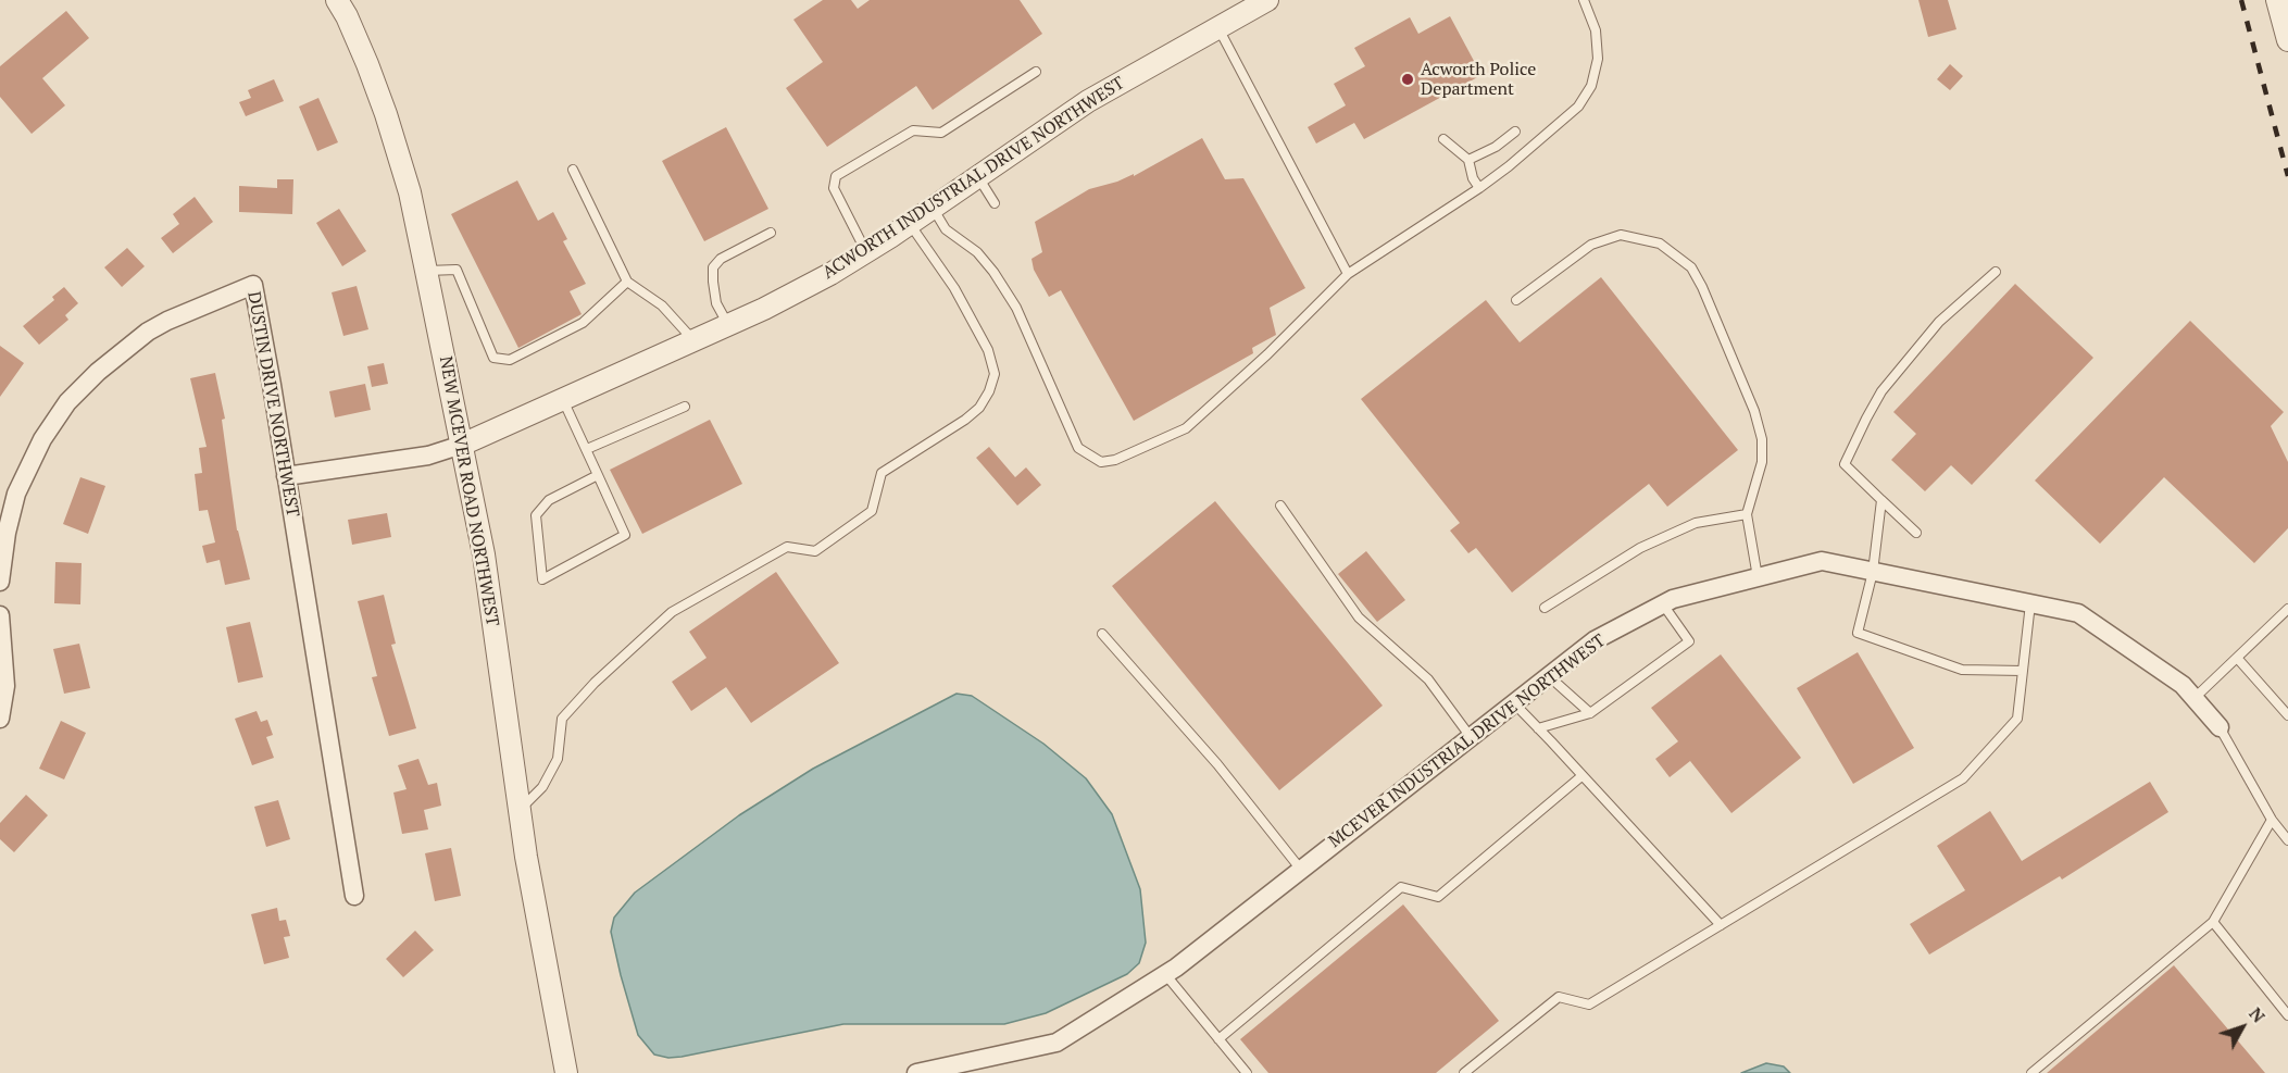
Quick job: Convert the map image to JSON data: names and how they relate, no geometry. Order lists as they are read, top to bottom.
{
  "streets": {
    "street": [
      "ACWORTH INDUSTRIAL DRIVE NORTHWEST",
      "DUSTIN DRIVE NORTHWEST",
      "NEW MCEVER ROAD NORTHWEST",
      "MCEVER INDUSTRIAL DRIVE NORTHWEST"
    ]
  },
  "crossings": [
    ["ACWORTH INDUSTRIAL DRIVE NORTHWEST", "NEW MCEVER ROAD NORTHWEST"]
  ],
  "places": ["Acworth Police Department"],
  "north": "top right"
}
